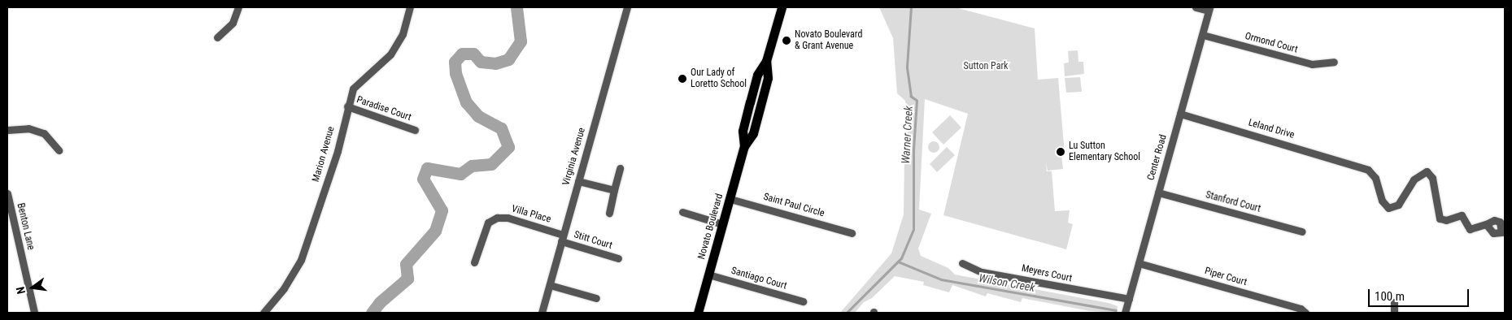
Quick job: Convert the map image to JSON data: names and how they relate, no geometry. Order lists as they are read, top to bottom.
{
  "streets": {
    "main road": ["Novato Boulevard"],
    "street": [
      "Ormond Court",
      "Paradise Court",
      "Leland Drive",
      "Marion Avenue",
      "Virginia Avenue",
      "Center Road",
      "Stanford Court",
      "Saint Paul Circle",
      "Villa Place",
      "Benton Lane",
      "Stitt Court",
      "Meyers Court",
      "Piper Court",
      "Santiago Court"
    ]
  },
  "crossings": [
    ["Ormond Court", "Center Road"],
    ["Paradise Court", "Marion Avenue"],
    ["Leland Drive", "Center Road"],
    ["Virginia Avenue", "Villa Place"],
    ["Virginia Avenue", "Stitt Court"],
    ["Center Road", "Stanford Court"],
    ["Center Road", "Meyers Court"],
    ["Center Road", "Piper Court"],
    ["Saint Paul Circle", "Novato Boulevard"],
    ["Villa Place", "Stitt Court"],
    ["Novato Boulevard", "Santiago Court"]
  ],
  "water": ["Warner Creek", "Wilson Creek"],
  "parks": ["Sutton Park"],
  "places": ["Novato Boulevard & Grant Avenue", "Our Lady of Loretto School", "Lu Sutton Elementary School"],
  "scale_bar": "100 m",
  "north": "left"
}
